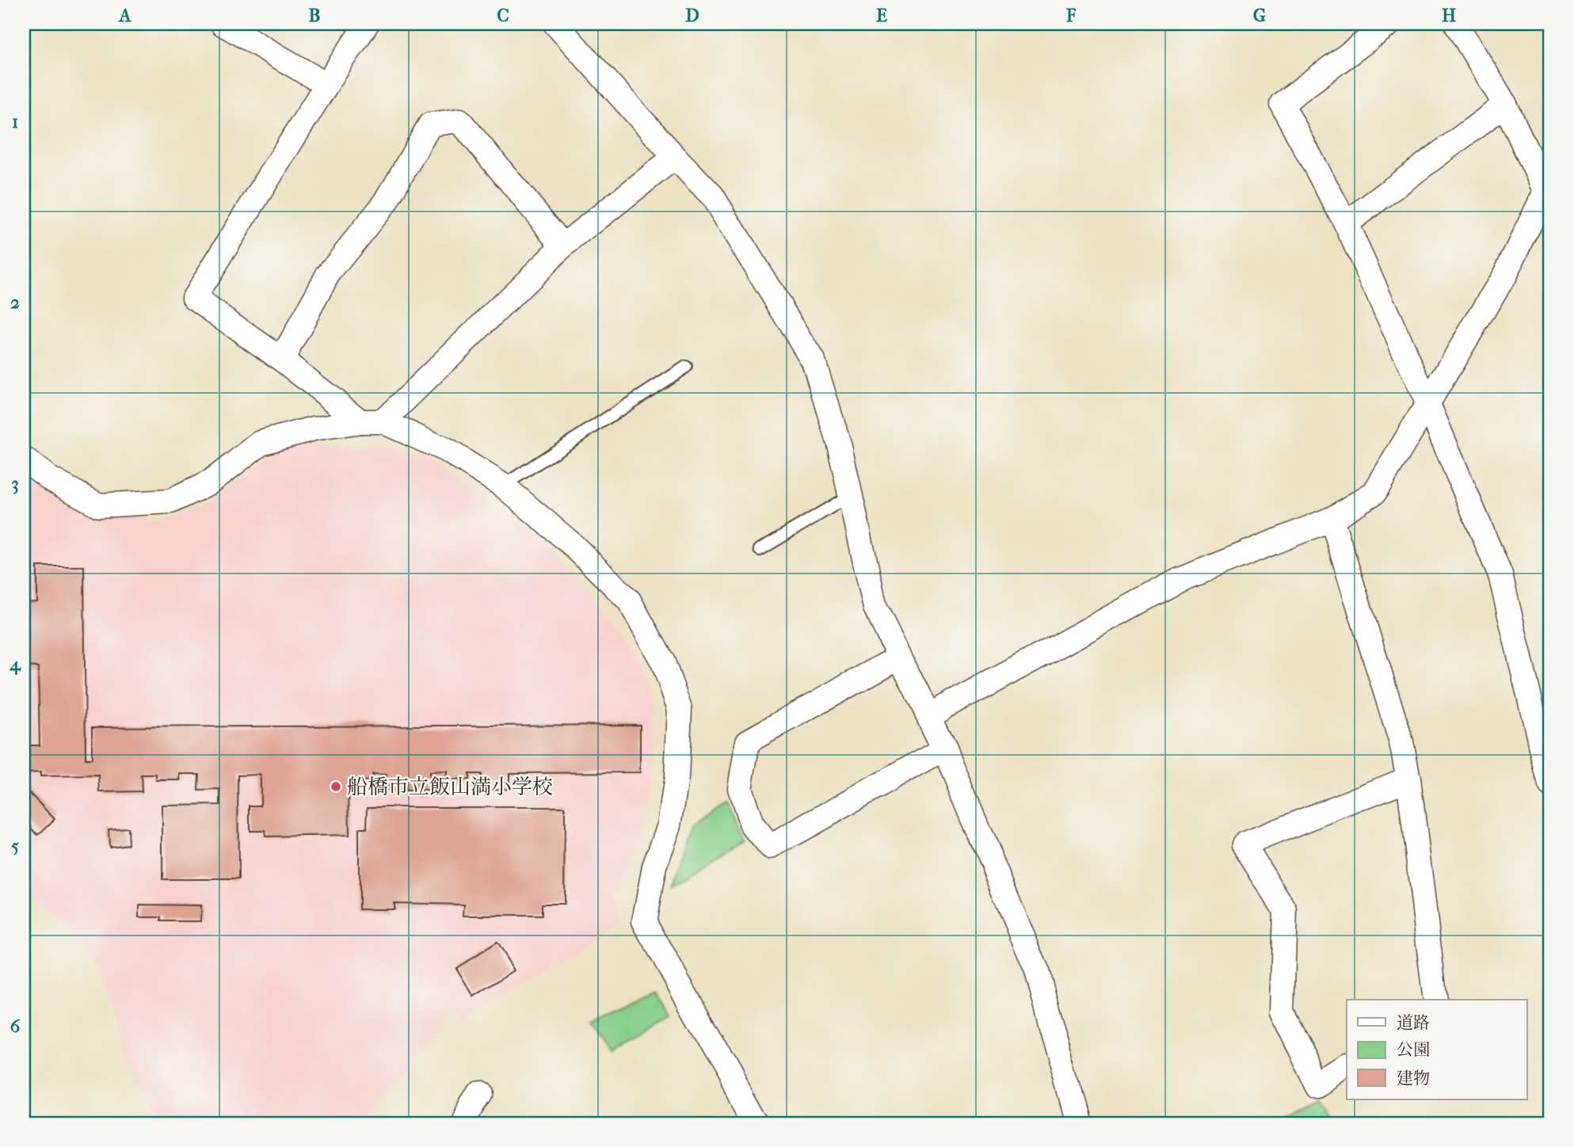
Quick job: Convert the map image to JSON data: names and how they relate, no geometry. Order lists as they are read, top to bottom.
{
  "places": ["船橋市立飯山満小学校"],
  "legend": ["道路", "公園", "建物"],
  "grid": {
    "columns": [
      "A",
      "B",
      "C",
      "D",
      "E",
      "F",
      "G",
      "H"
    ],
    "rows": [
      "1",
      "2",
      "3",
      "4",
      "5",
      "6"
    ]
  }
}
